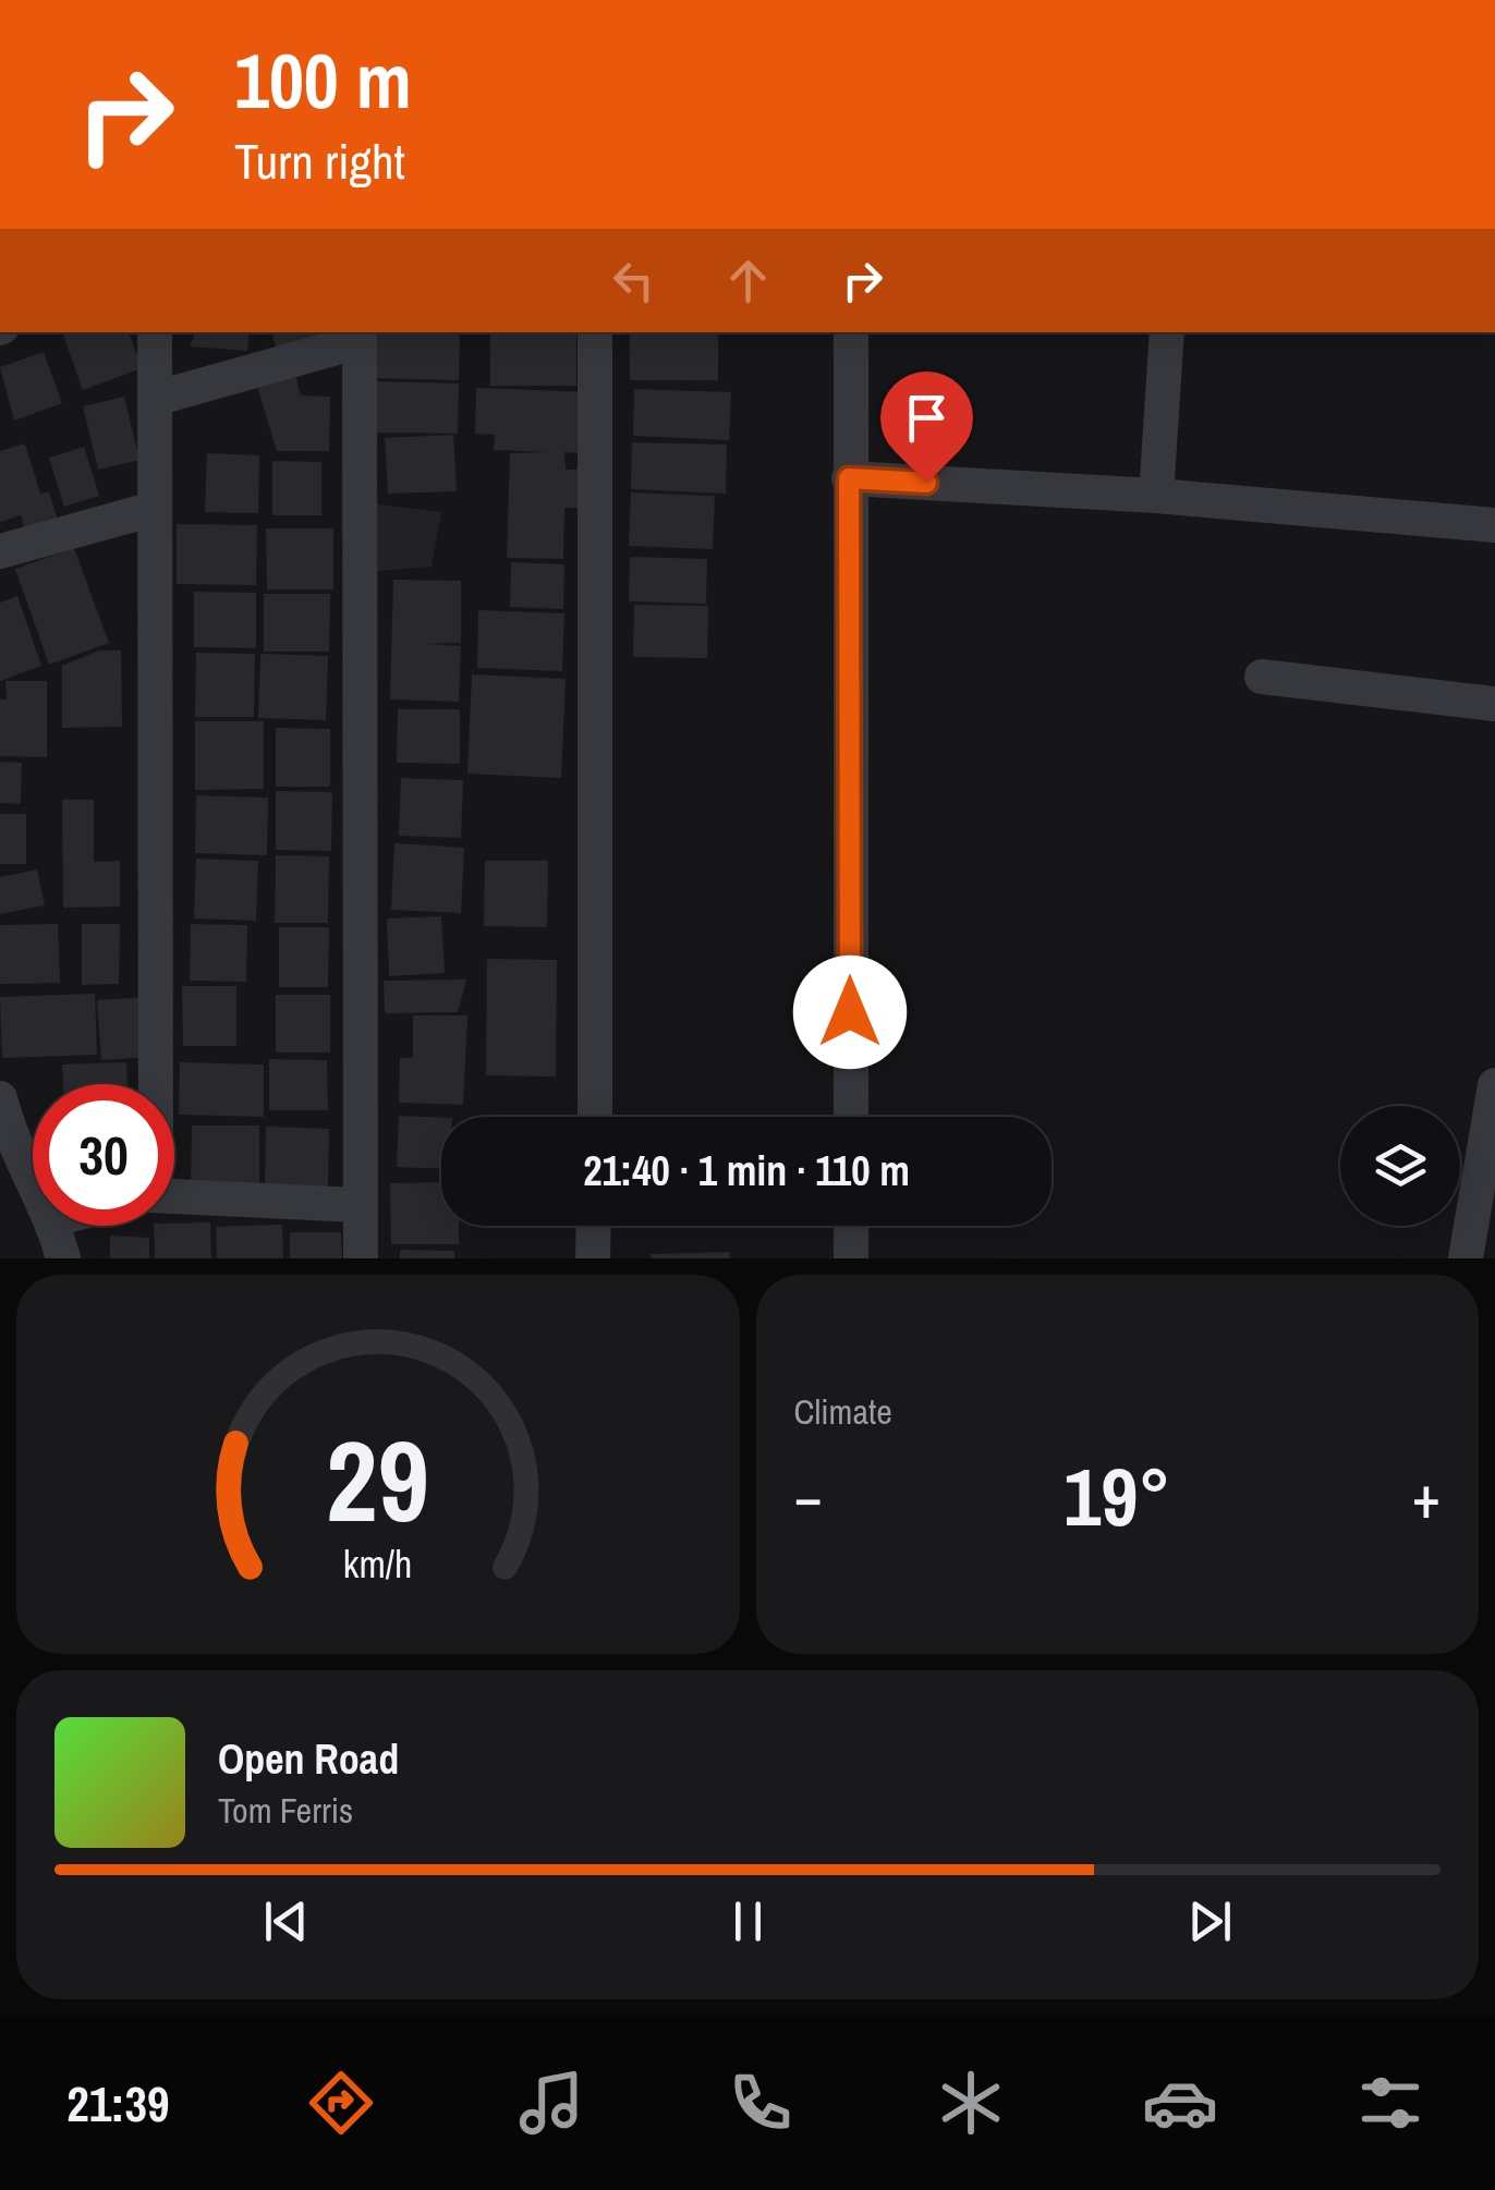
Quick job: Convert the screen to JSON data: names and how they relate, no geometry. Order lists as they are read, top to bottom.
{
  "page": {
    "turn": ["100 m", "Turn right"],
    "limit": "30",
    "trip": "21:40 · 1 min · 110 m",
    "tile": "Climate",
    "heat": ["−", "19°", "+"],
    "song": ["Open Road", "Tom Ferris"],
    "tabs": "21:39",
    "gauge": ["29", "km/h"]
  }
}
